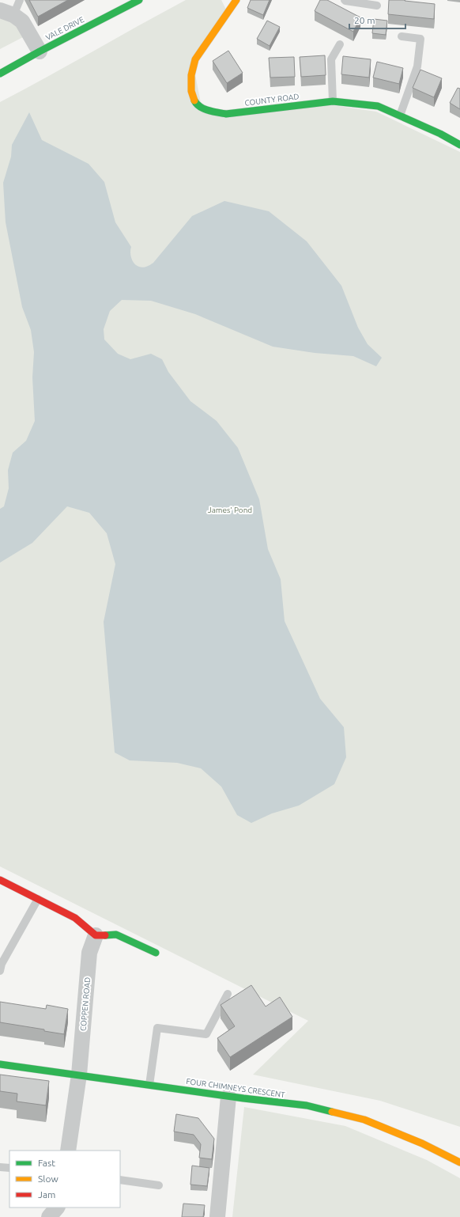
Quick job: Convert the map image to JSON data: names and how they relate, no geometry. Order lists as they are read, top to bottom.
{
  "streets": {
    "street": [
      "VALE DRIVE",
      "COUNTY ROAD",
      "COPPEN ROAD",
      "FOUR CHIMNEYS CRESCENT"
    ]
  },
  "crossings": [
    ["COPPEN ROAD", "FOUR CHIMNEYS CRESCENT"]
  ],
  "parks": ["James' Pond"],
  "legend": ["Fast", "Slow", "Jam"],
  "scale_bar": "20 m"
}
